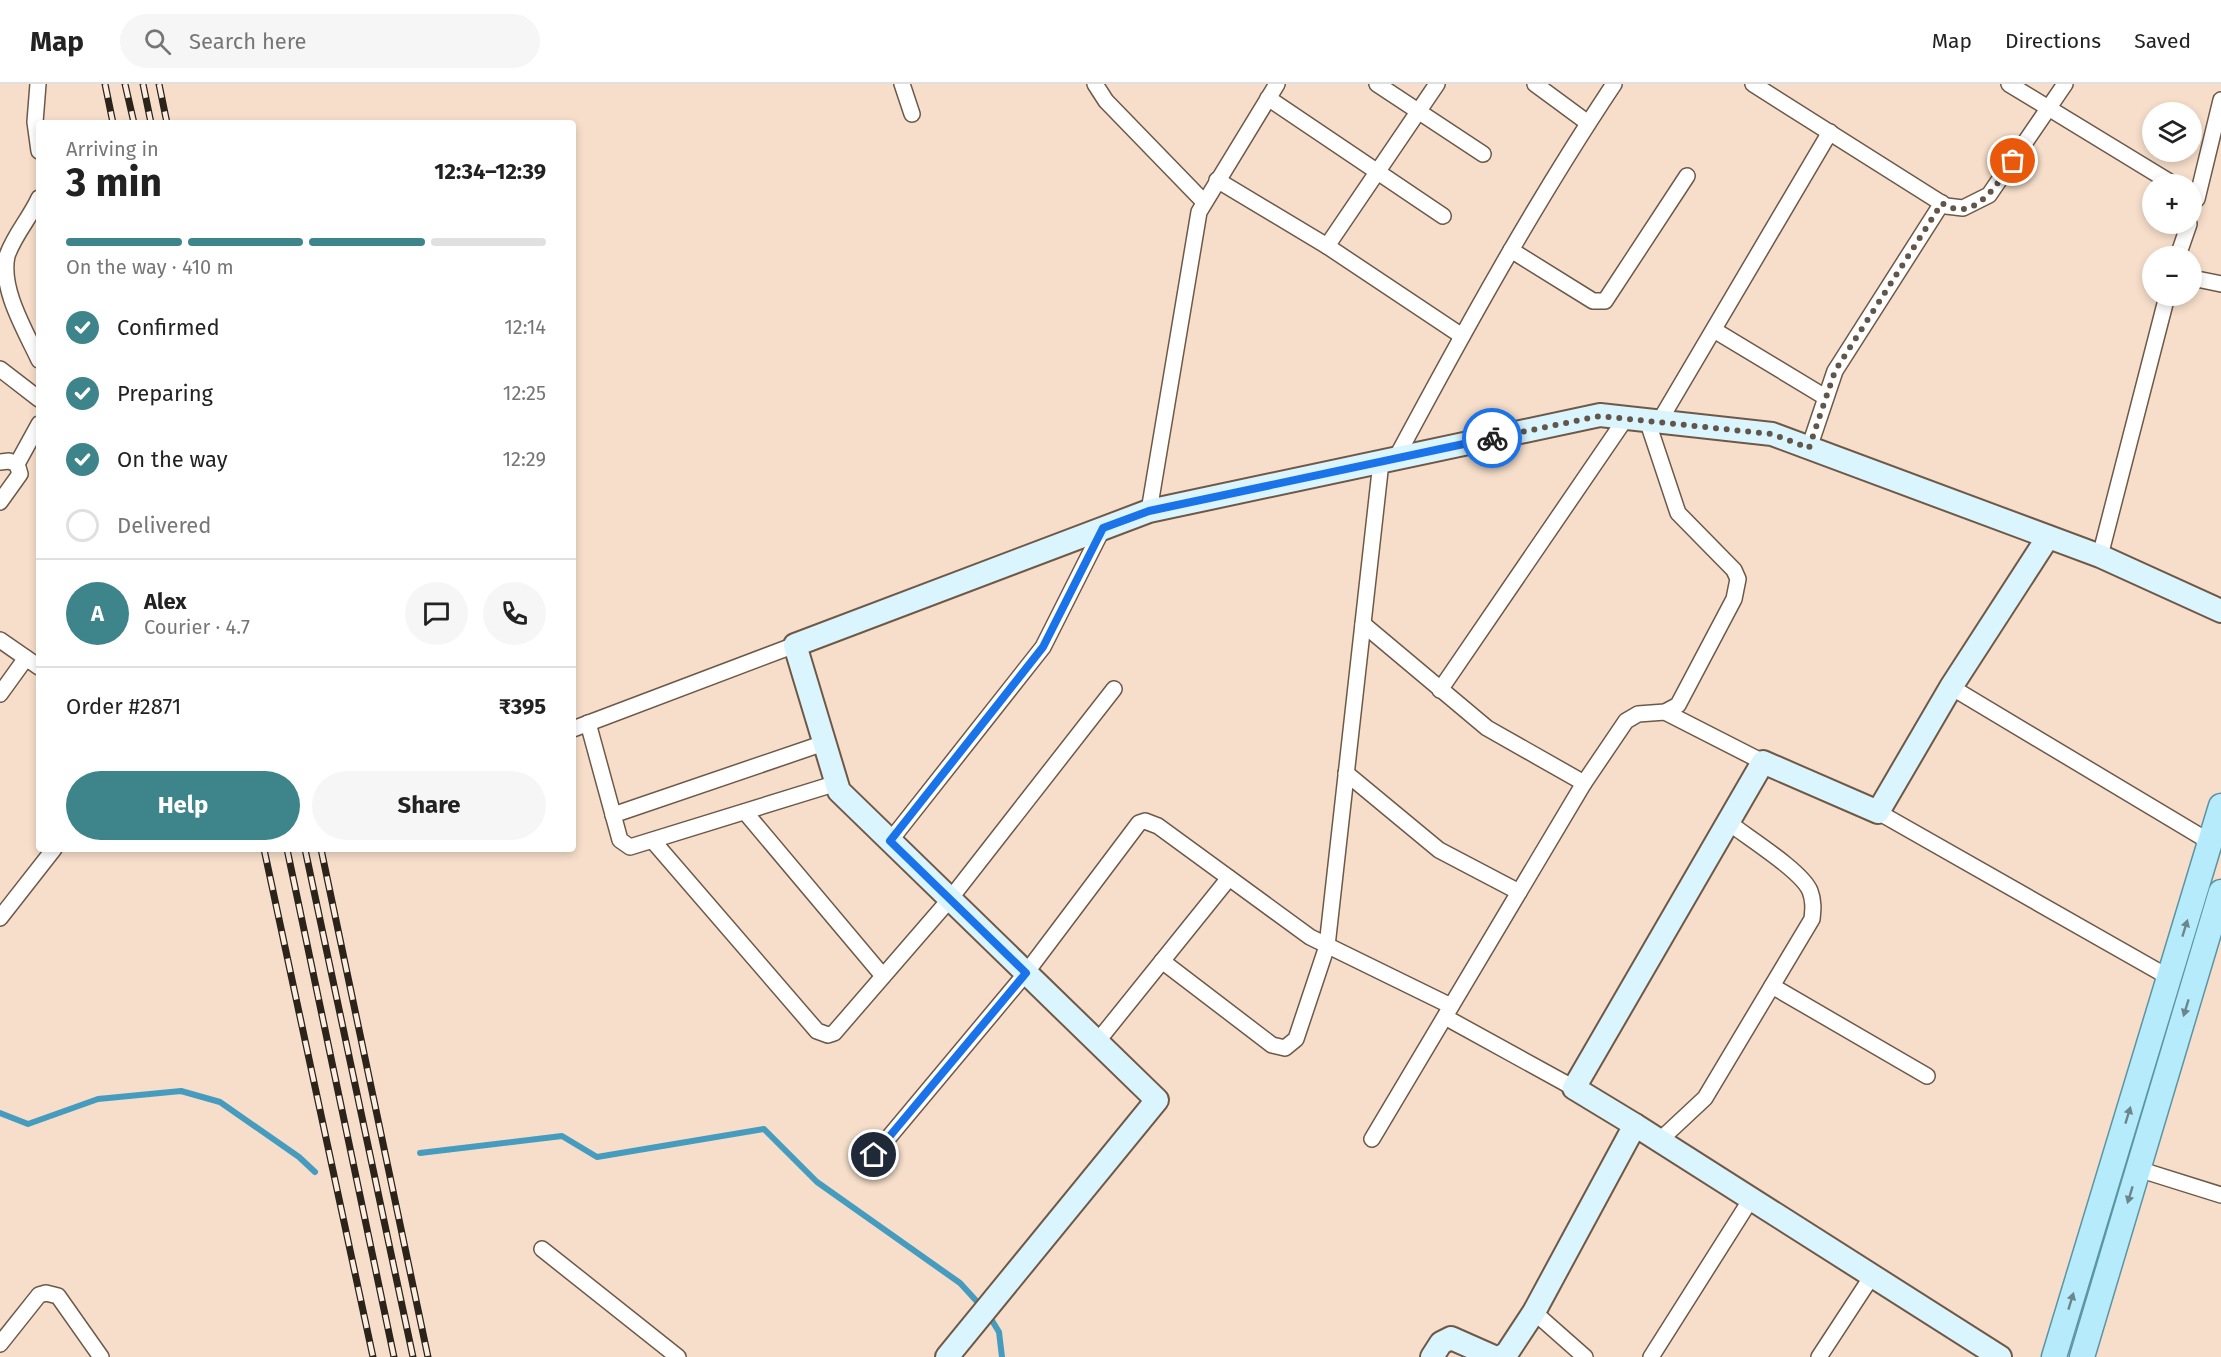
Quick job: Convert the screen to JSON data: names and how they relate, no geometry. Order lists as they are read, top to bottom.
{
  "page": {
    "header": "Map",
    "search": "Search here",
    "nav": ["Map", "Directions", "Saved"],
    "map_buttons": ["+", "−"],
    "heading": ["3 min", "Arriving in", "12:34–12:39"],
    "panel": [
      "Alex",
      "Courier · 4.7",
      "Order #2871",
      "₹395"
    ],
    "bar": "On the way · 410 m",
    "list": [
      ["Confirmed", "12:14"],
      ["Preparing", "12:25"],
      ["On the way", "12:29"],
      "Delivered"
    ],
    "round": "A",
    "buttons": ["Help", "Share"]
  }
}
